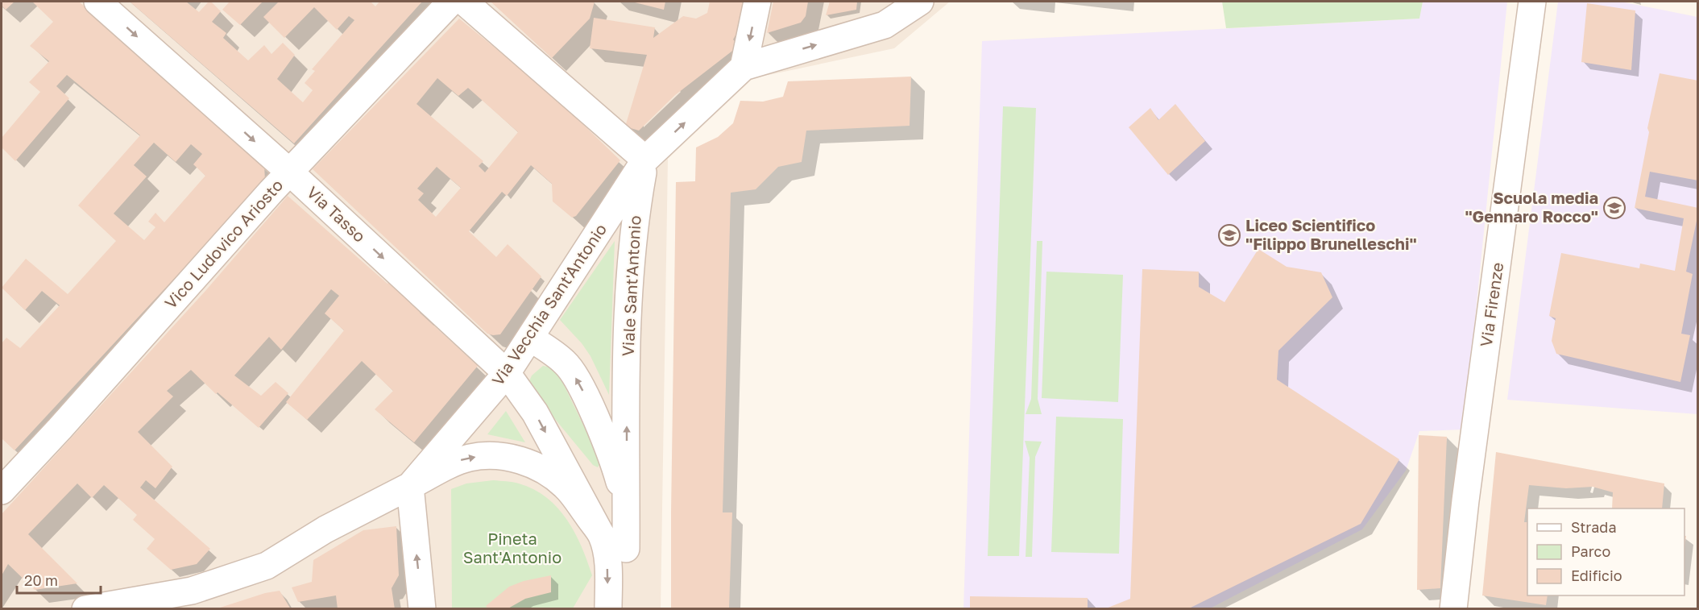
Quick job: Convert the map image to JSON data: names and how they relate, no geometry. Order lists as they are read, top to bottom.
{
  "streets": {
    "street": [
      "Via Tasso",
      "Vico Ludovico Ariosto",
      "Viale Sant'Antonio",
      "Via Vecchia Sant'Antonio",
      "Via Firenze"
    ]
  },
  "crossings": [
    ["Via Tasso", "Vico Ludovico Ariosto"],
    ["Via Tasso", "Via Vecchia Sant'Antonio"],
    ["Viale Sant'Antonio", "Via Vecchia Sant'Antonio"]
  ],
  "one_way": ["Via Tasso"],
  "parks": ["Pineta Sant'Antonio"],
  "places": {
    "school or university": ["Scuola media \"Gennaro Rocco\"", "Liceo Scientifico \"Filippo Brunelleschi\""]
  },
  "legend": ["Strada", "Parco", "Edificio"],
  "scale_bar": "20 m"
}
